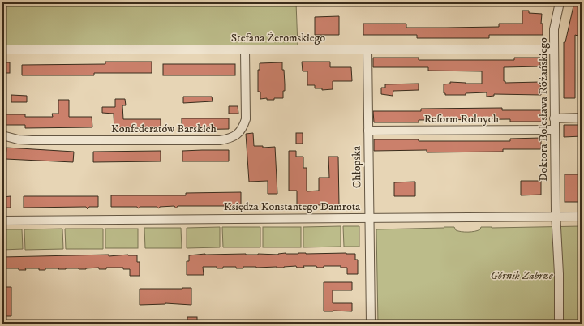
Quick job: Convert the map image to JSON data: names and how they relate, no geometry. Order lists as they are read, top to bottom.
{
  "streets": {
    "street": [
      "Stefana Żeromskiego",
      "Doktora Bolesława Różańskiego",
      "Reform Rolnych",
      "Konfederatów Barskich",
      "Chłopska",
      "Księdza Konstantego Damrota"
    ]
  },
  "crossings": [
    ["Stefana Żeromskiego", "Doktora Bolesława Różańskiego"],
    ["Stefana Żeromskiego", "Konfederatów Barskich"],
    ["Stefana Żeromskiego", "Chłopska"],
    ["Doktora Bolesława Różańskiego", "Reform Rolnych"],
    ["Doktora Bolesława Różańskiego", "Księdza Konstantego Damrota"],
    ["Reform Rolnych", "Chłopska"],
    ["Chłopska", "Księdza Konstantego Damrota"]
  ],
  "parks": ["Górnik Zabrze"]
}
